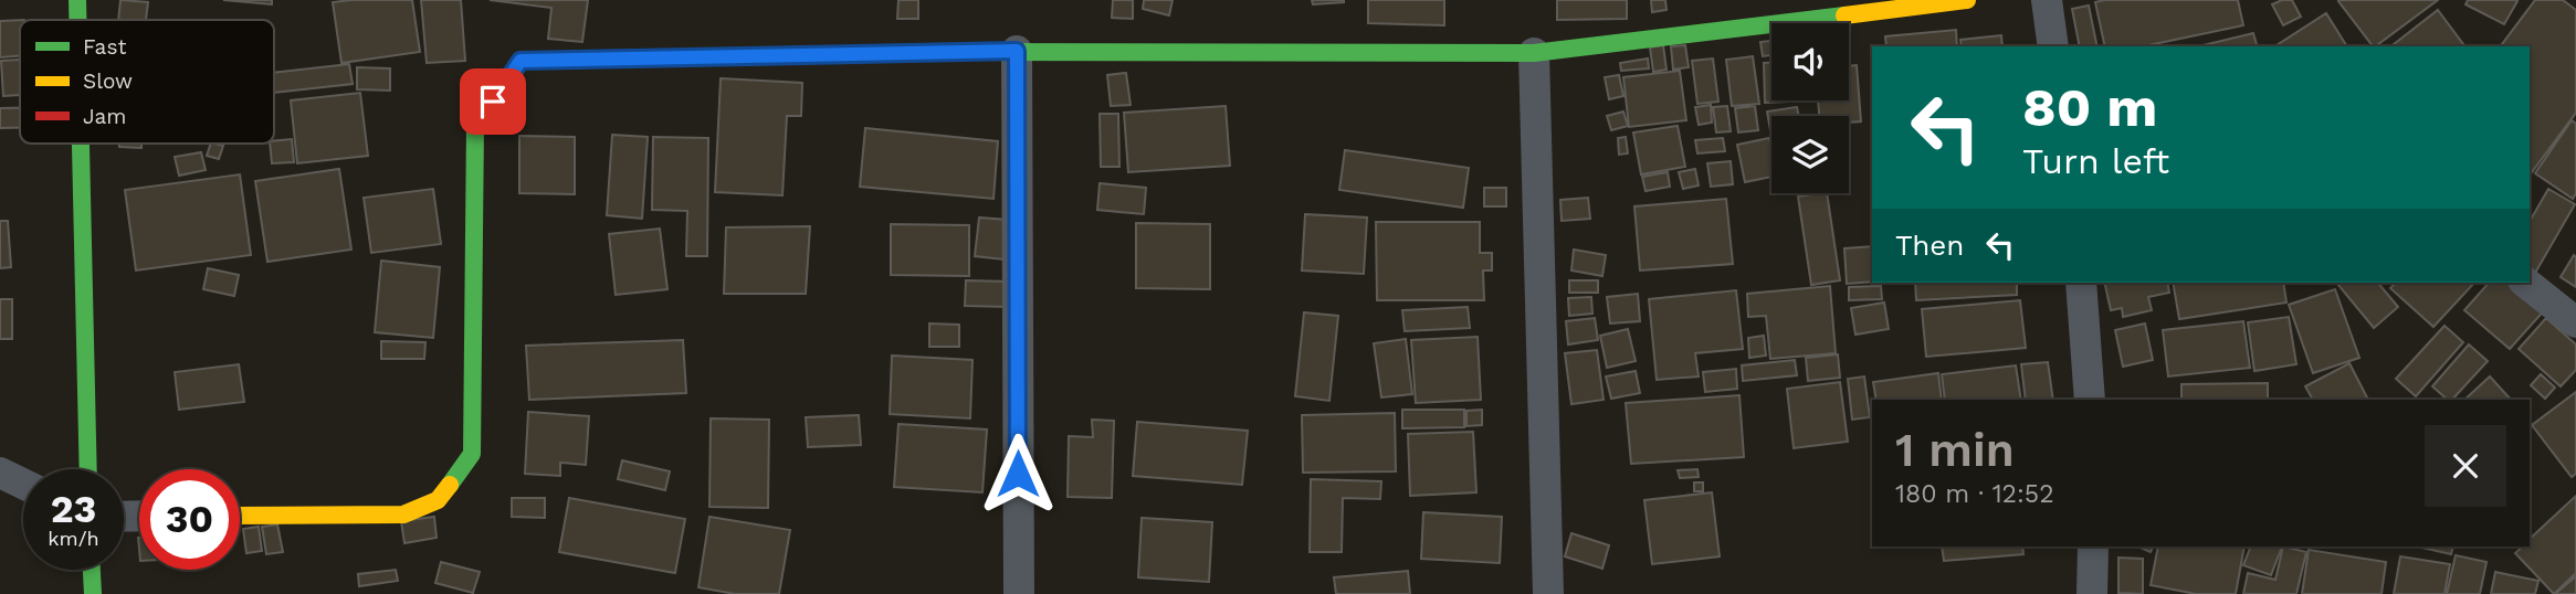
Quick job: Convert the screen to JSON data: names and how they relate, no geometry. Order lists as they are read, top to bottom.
{
  "legend": ["Fast", "Slow", "Jam"],
  "page": {
    "turn": ["80 m", "Turn left"],
    "then": "Then",
    "heading": ["1 min", "180 m · 12:52"],
    "speed": "23 km/h",
    "limit": "30"
  }
}
